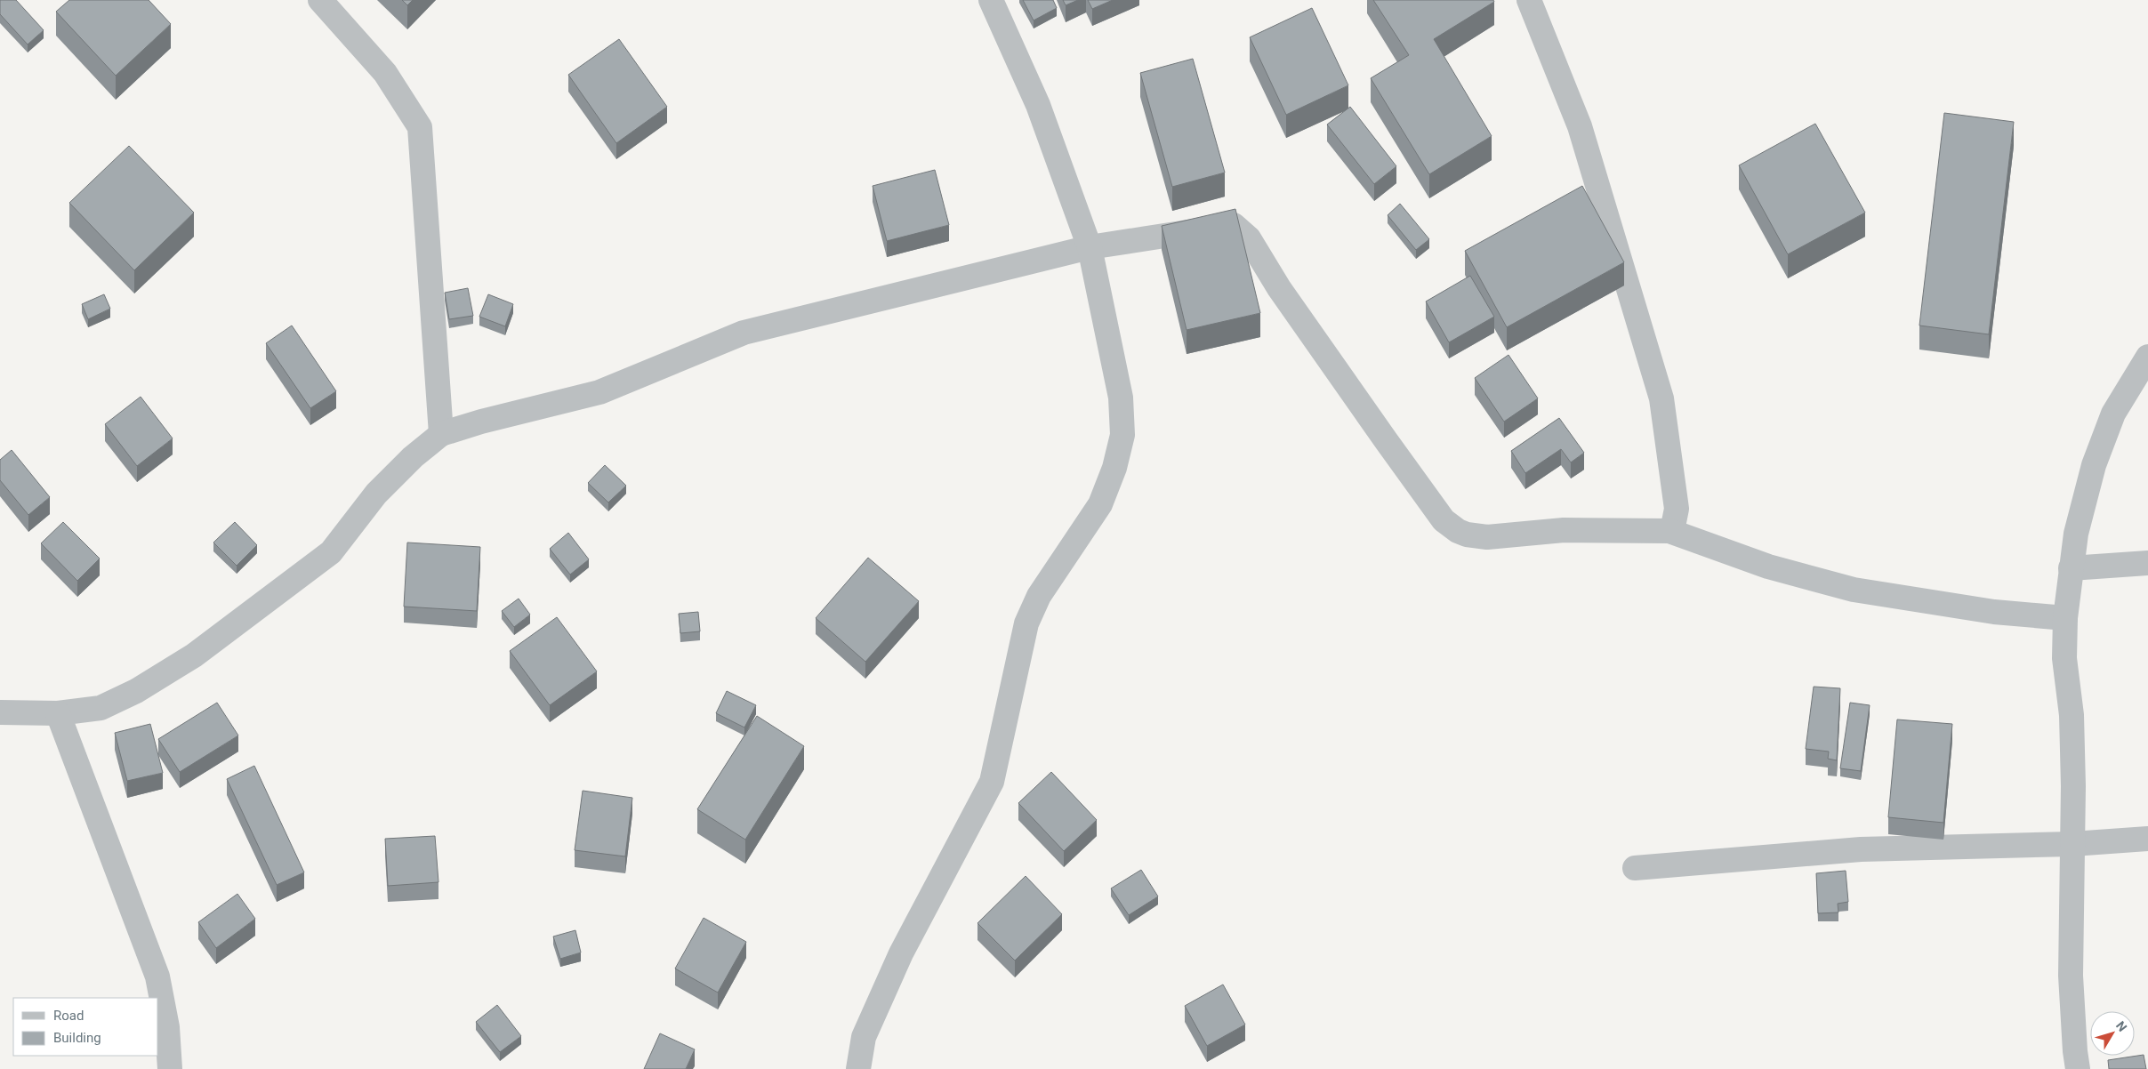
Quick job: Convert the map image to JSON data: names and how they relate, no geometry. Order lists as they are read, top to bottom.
{
  "legend": ["Road", "Building"],
  "north": "top right"
}
